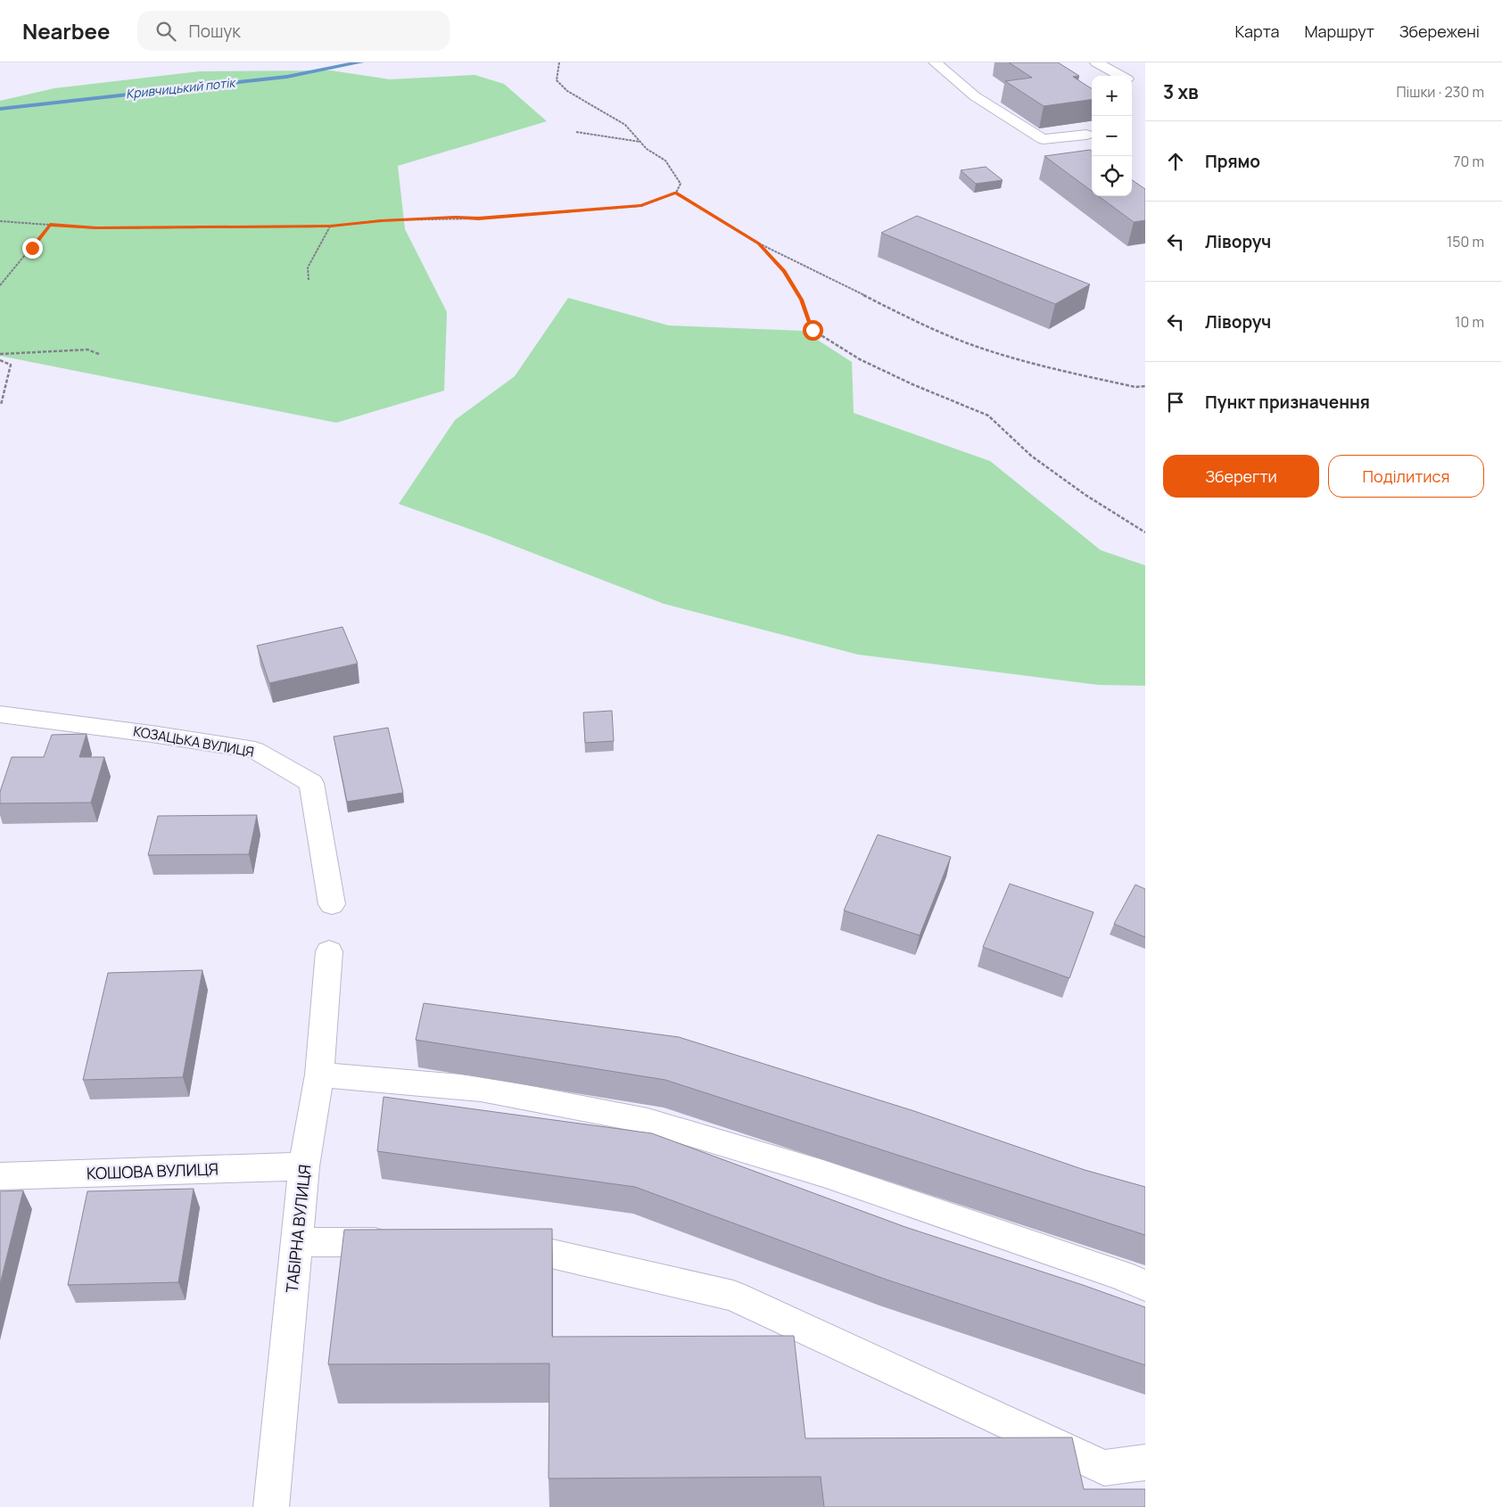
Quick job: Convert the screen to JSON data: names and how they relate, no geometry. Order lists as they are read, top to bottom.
{
  "streets": {
    "street": ["КОЗАЦЬКА ВУЛИЦЯ", "КОШОВА ВУЛИЦЯ", "ТАБІРНА ВУЛИЦЯ"]
  },
  "crossings": [
    ["КОШОВА ВУЛИЦЯ", "ТАБІРНА ВУЛИЦЯ"]
  ],
  "water": ["Кривчицький потік"],
  "page": {
    "header": "Nearbee",
    "search": "Пошук",
    "nav": ["Карта", "Маршрут", "Збережені"],
    "heading": ["3 хв", "Пішки · 230 m"],
    "map_buttons": ["+", "−"],
    "list": [
      ["Прямо", "70 m"],
      ["Ліворуч", "150 m"],
      ["Ліворуч", "10 m"],
      "Пункт призначення"
    ],
    "buttons": ["Зберегти", "Поділитися"]
  }
}
